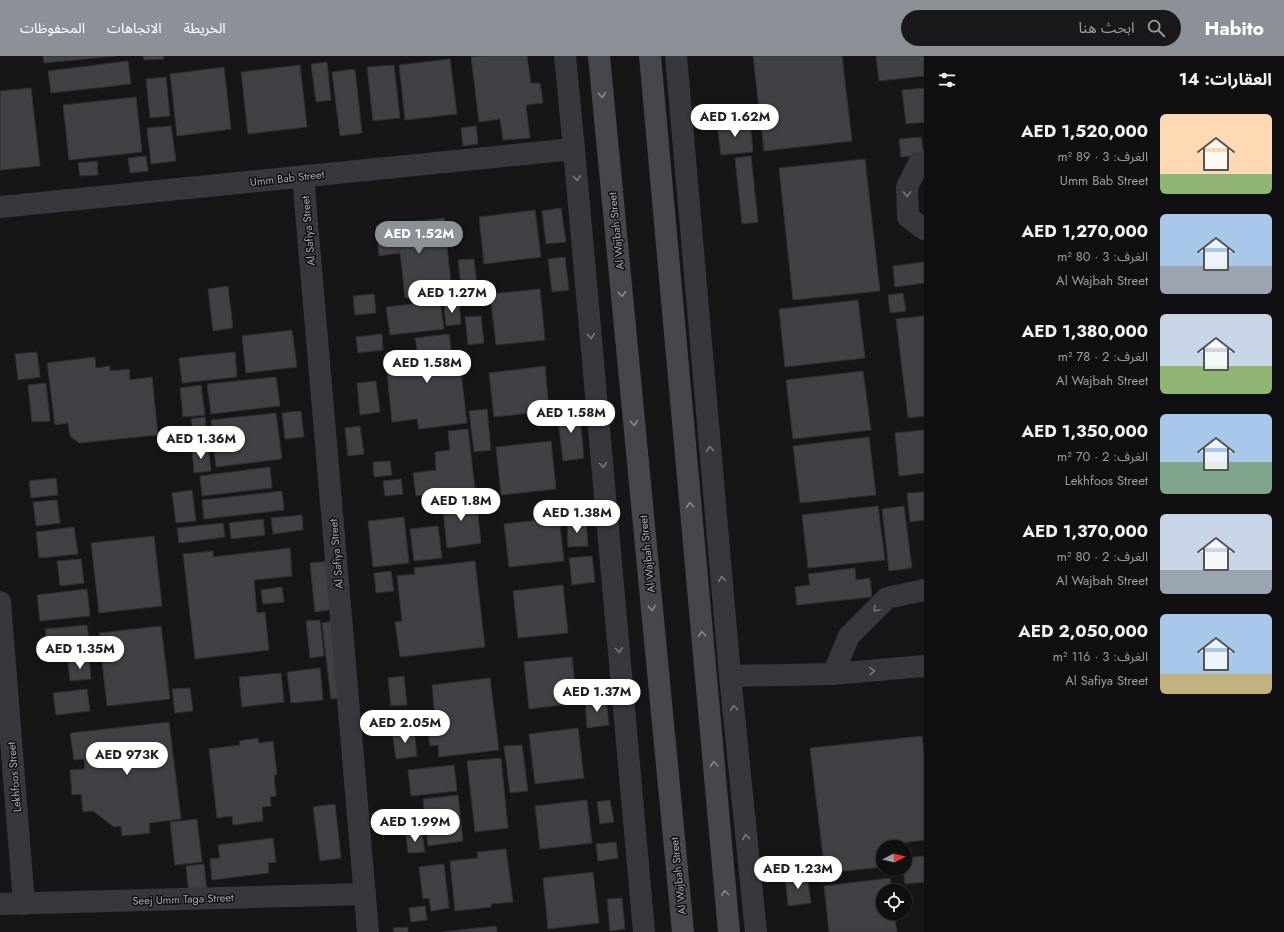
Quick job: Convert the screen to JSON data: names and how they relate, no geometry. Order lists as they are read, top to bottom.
{
  "streets": {
    "street": [
      "Umm Bab Street",
      "Al Safiya Street",
      "Al Wajbah Street",
      "Lekhfoos Street",
      "Seej Umm Taga Street"
    ]
  },
  "crossings": [
    ["Umm Bab Street", "Al Safiya Street"],
    ["Al Safiya Street", "Seej Umm Taga Street"],
    ["Lekhfoos Street", "Seej Umm Taga Street"]
  ],
  "north": "right",
  "page": {
    "header": "Habito",
    "search": "ابحث هنا",
    "nav": ["الخريطة", "الاتجاهات", "المحفوظات"],
    "heading": "العقارات: 14",
    "list": [
      {
        "name": "AED 1,520,000",
        "note": "الغرف: 3 · 89 m² · Umm Bab Street"
      },
      {
        "name": "AED 1,270,000",
        "note": "الغرف: 3 · 80 m² · Al Wajbah Street"
      },
      {
        "name": "AED 1,380,000",
        "note": "الغرف: 2 · 78 m² · Al Wajbah Street"
      },
      {
        "name": "AED 1,350,000",
        "note": "الغرف: 2 · 70 m² · Lekhfoos Street"
      },
      {
        "name": "AED 1,370,000",
        "note": "الغرف: 2 · 80 m² · Al Wajbah Street"
      },
      {
        "name": "AED 2,050,000",
        "note": "الغرف: 3 · 116 m² · Al Safiya Street"
      }
    ],
    "price": [
      "AED 1.62M",
      "AED 1.52M",
      "AED 1.27M",
      "AED 1.58M",
      "AED 1.58M",
      "AED 1.36M",
      "AED 1.8M",
      "AED 1.38M",
      "AED 1.35M",
      "AED 1.37M",
      "AED 2.05M",
      "AED 973K",
      "AED 1.99M",
      "AED 1.23M"
    ]
  }
}
